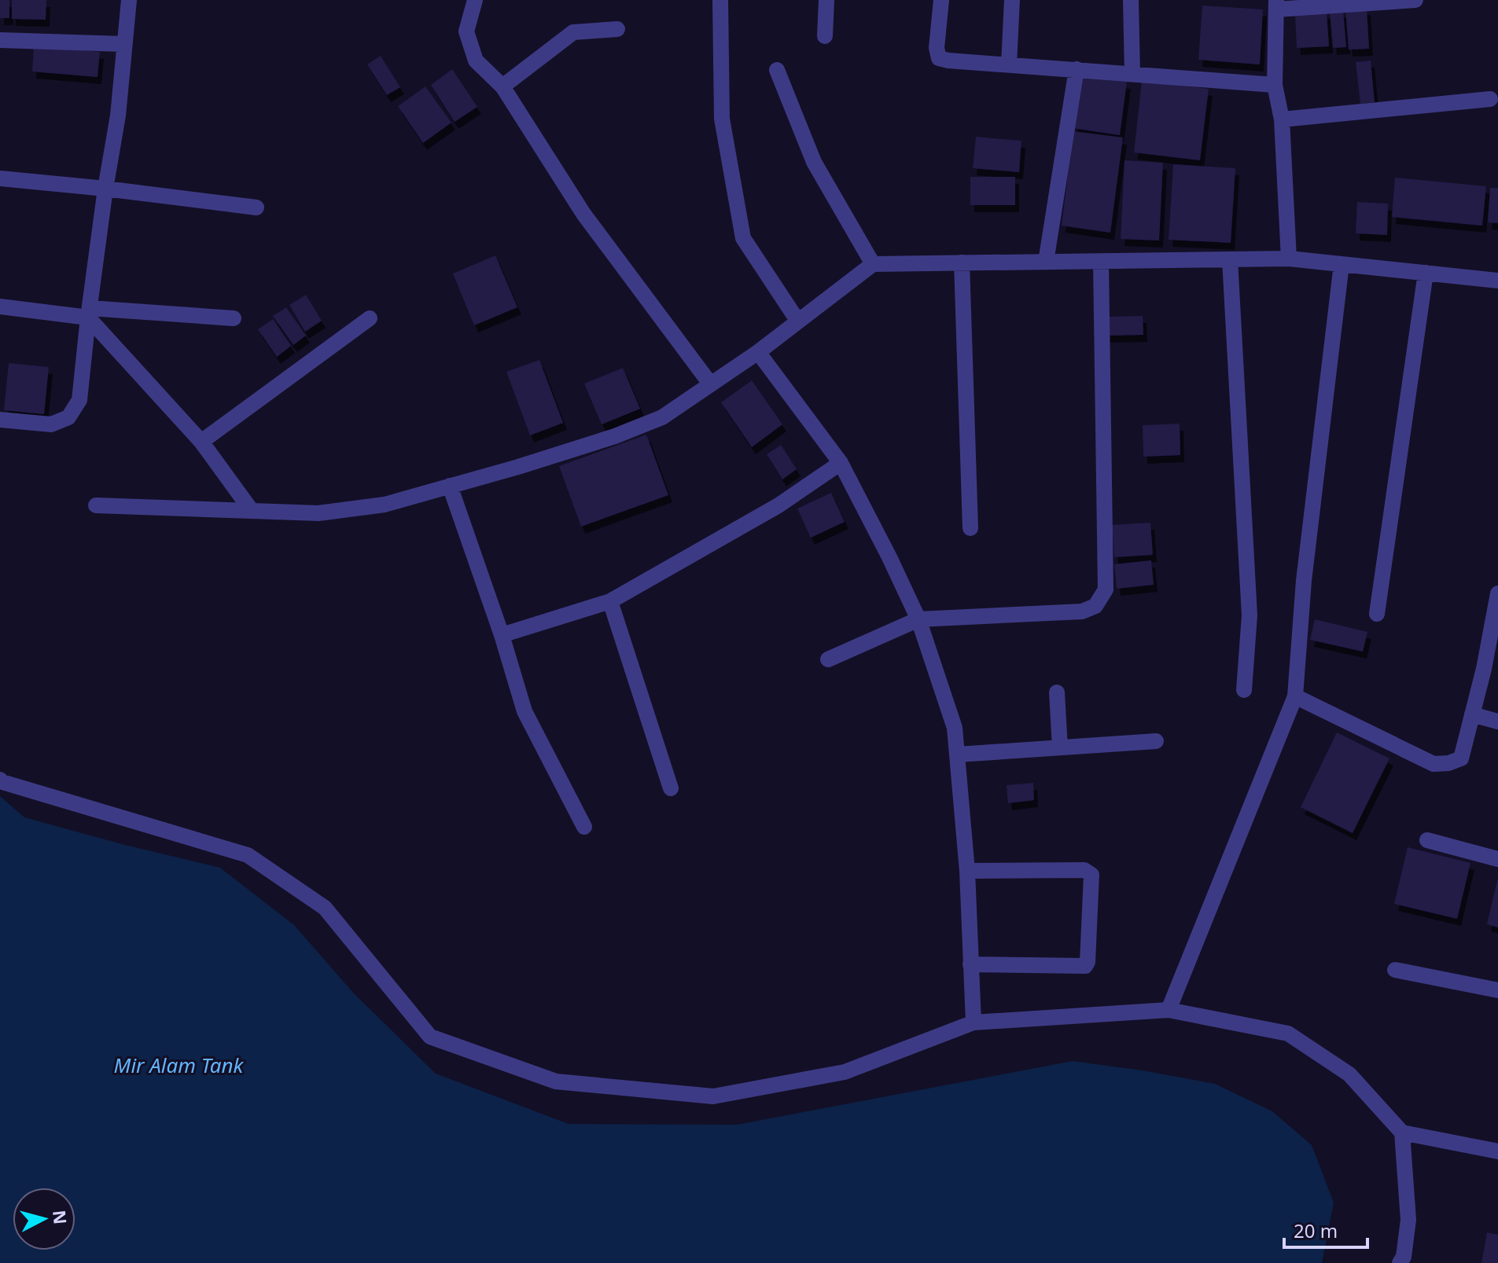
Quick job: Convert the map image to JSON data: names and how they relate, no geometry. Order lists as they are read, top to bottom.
{
  "water": ["Mir Alam Tank"],
  "scale_bar": "20 m",
  "north": "right"
}
